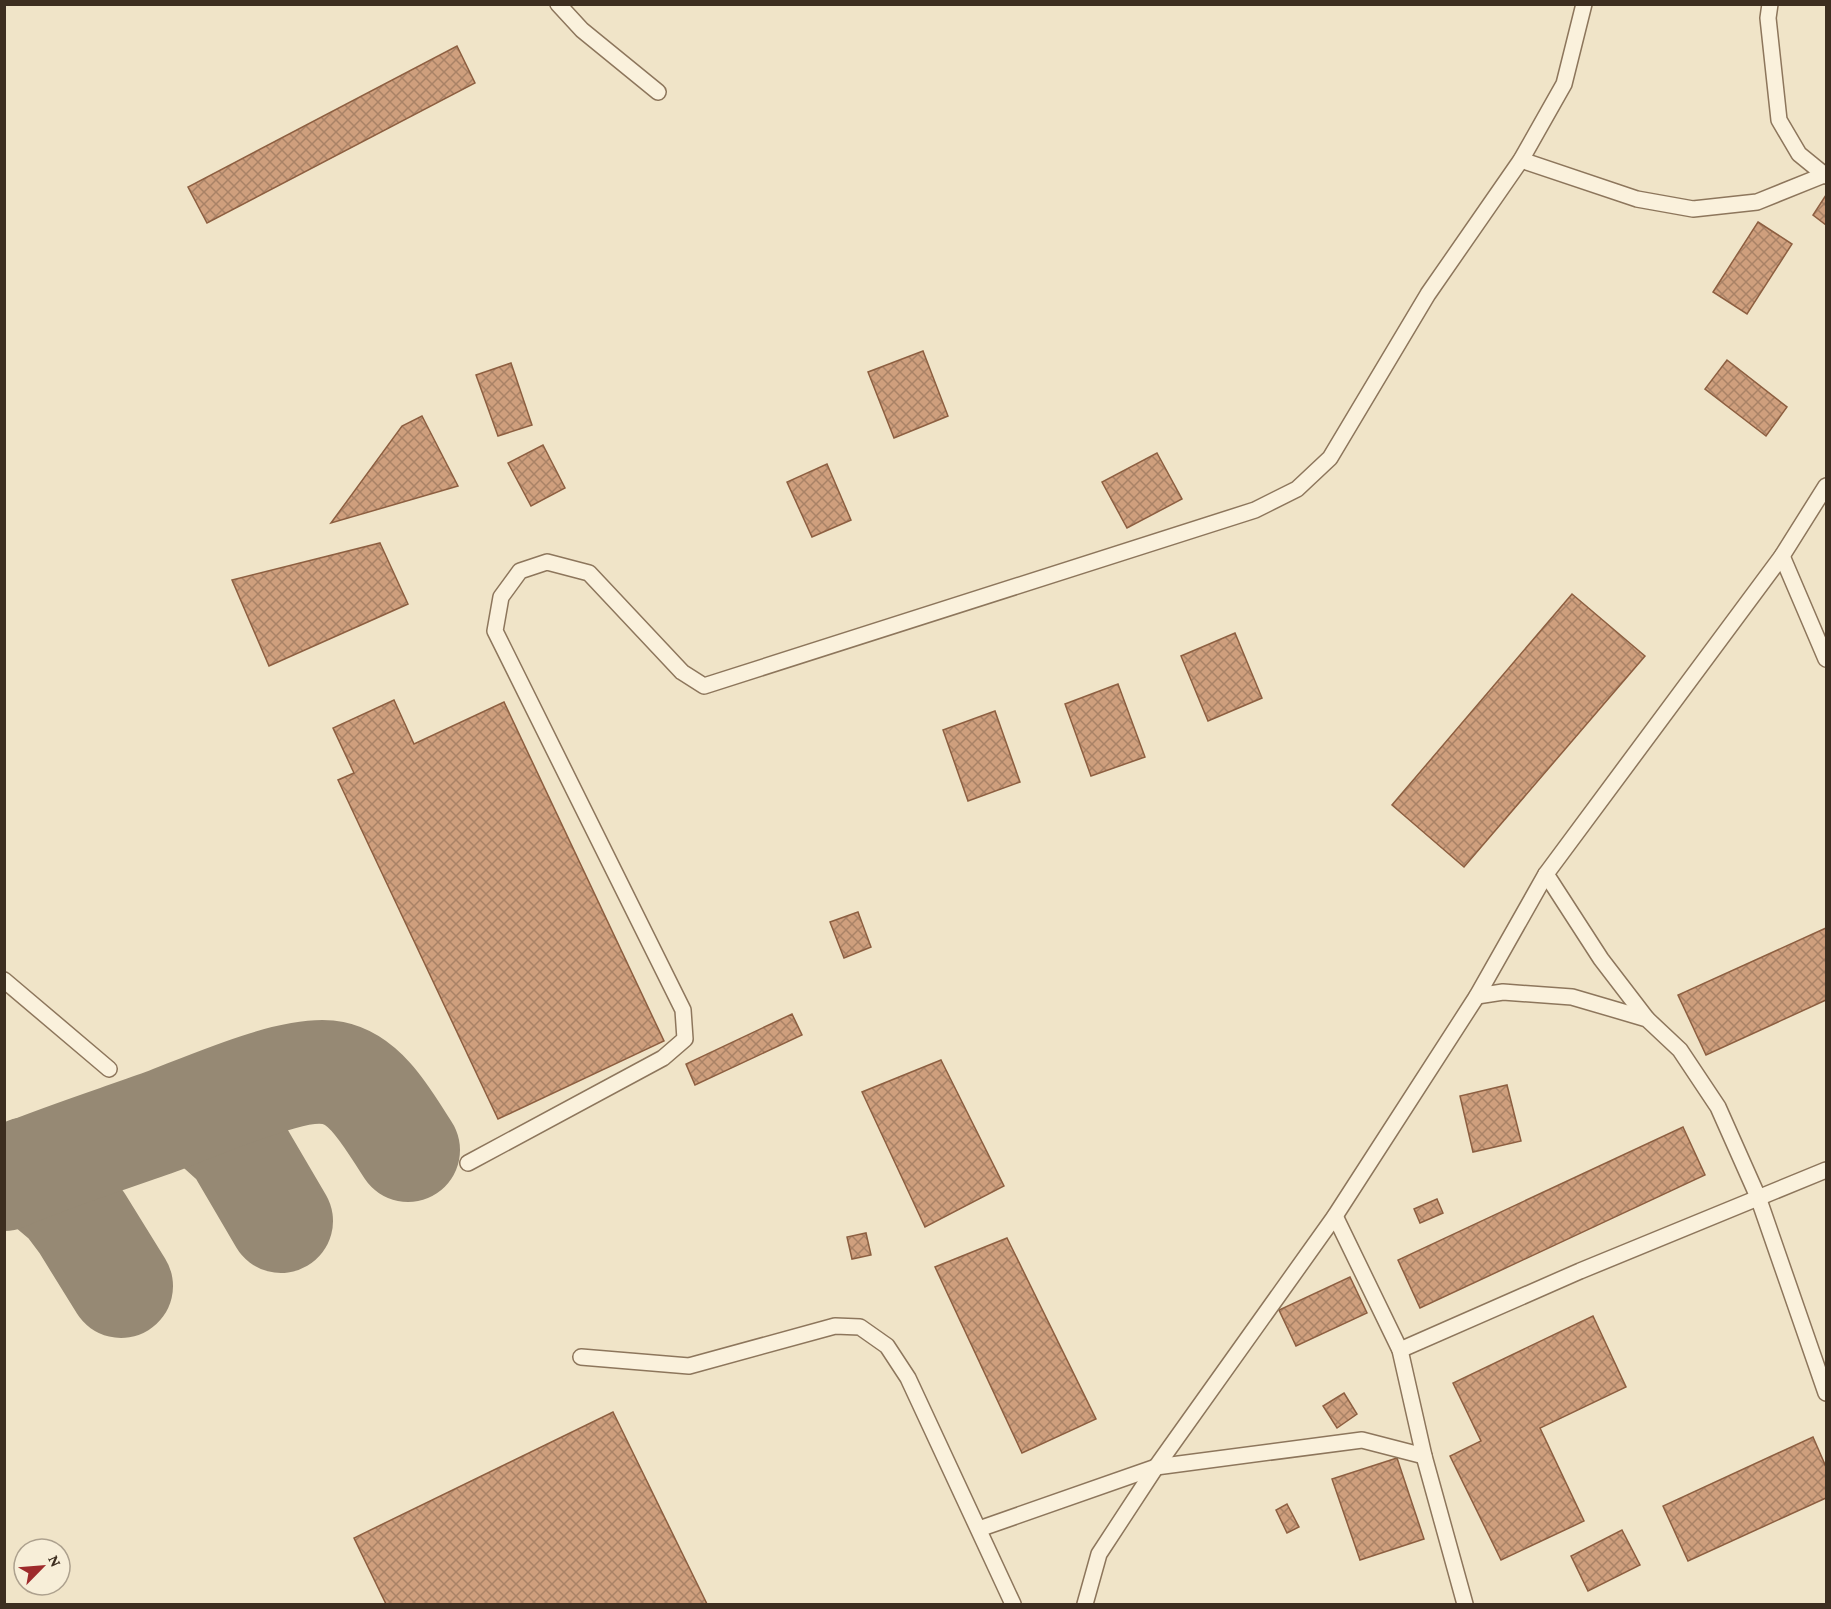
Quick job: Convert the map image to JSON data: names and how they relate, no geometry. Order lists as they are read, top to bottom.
{
  "north": "top right"
}
